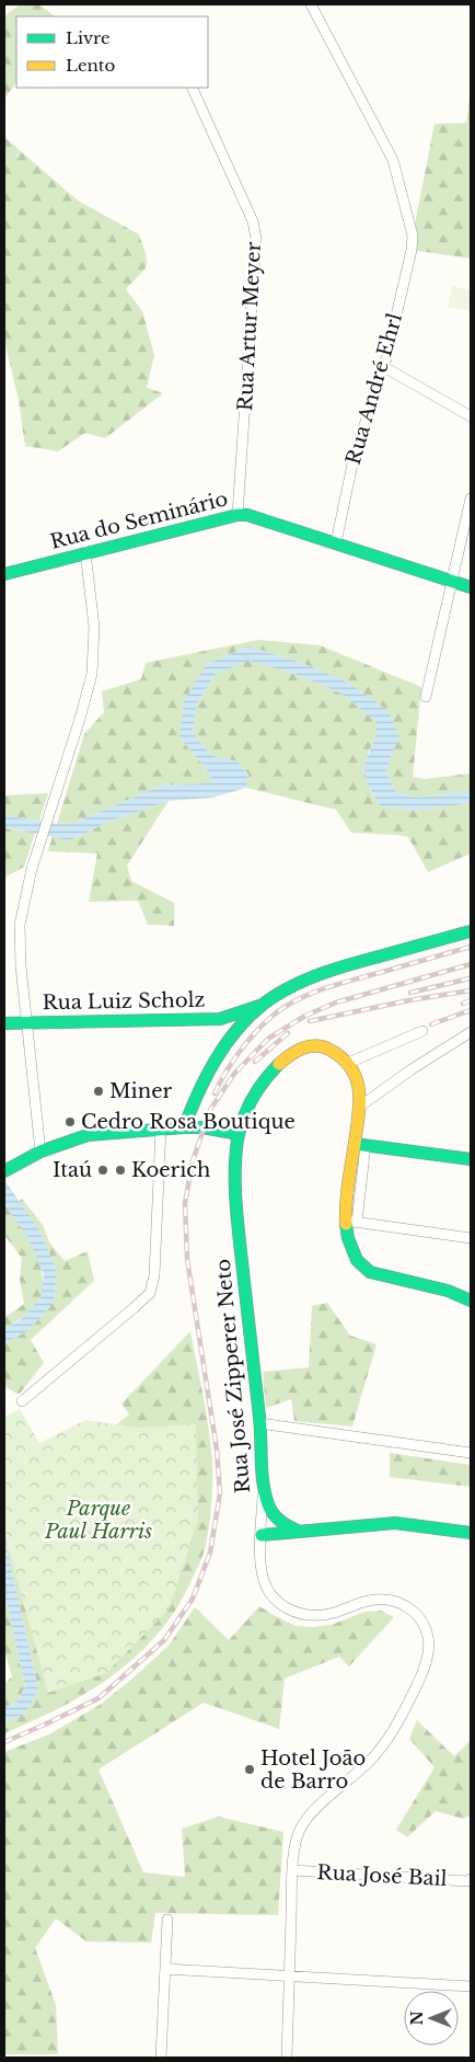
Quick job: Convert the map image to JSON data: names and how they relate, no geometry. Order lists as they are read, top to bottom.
{
  "streets": {
    "street": [
      "Rua Artur Meyer",
      "Rua André Ehrl",
      "Rua do Seminário",
      "Rua Luiz Scholz",
      "Rua José Zipperer Neto",
      "Rua José Bail"
    ]
  },
  "crossings": [
    ["Rua Artur Meyer", "Rua do Seminário"],
    ["Rua André Ehrl", "Rua do Seminário"],
    ["Rua José Zipperer Neto", "Rua José Bail"]
  ],
  "parks": ["Parque Paul Harris"],
  "places": [
    "Miner",
    "Cedro Rosa Boutique",
    "Itaú",
    "Koerich",
    "Hotel João de Barro"
  ],
  "legend": ["Livre", "Lento"],
  "north": "left"
}
